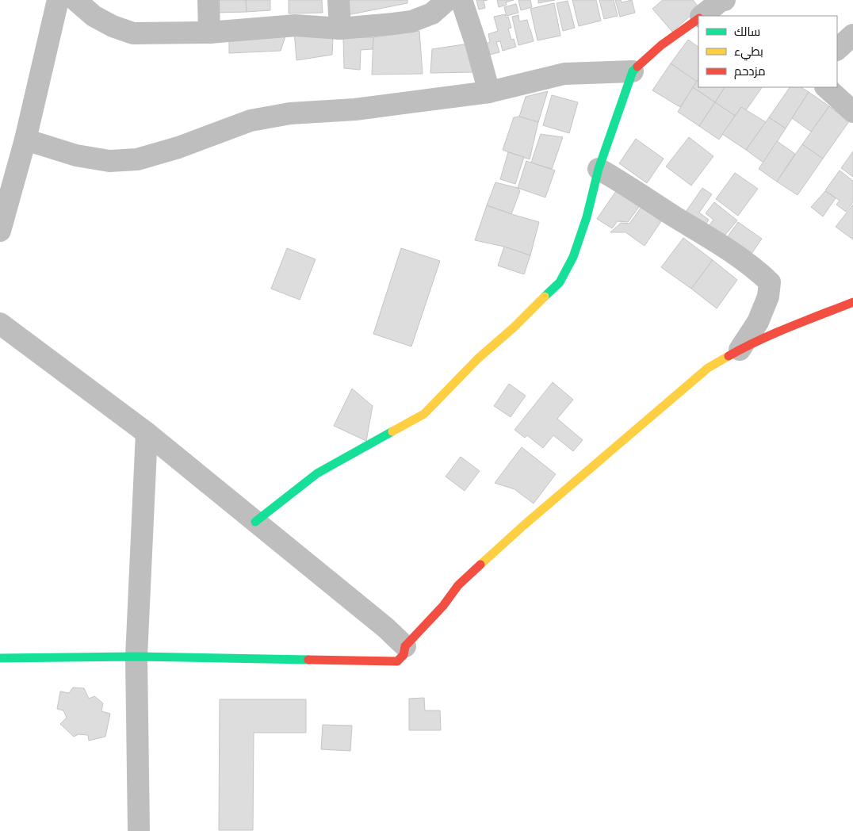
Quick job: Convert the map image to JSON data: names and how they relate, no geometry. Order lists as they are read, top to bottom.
{
  "legend": ["سالك", "بطيء", "مزدحم"]
}
